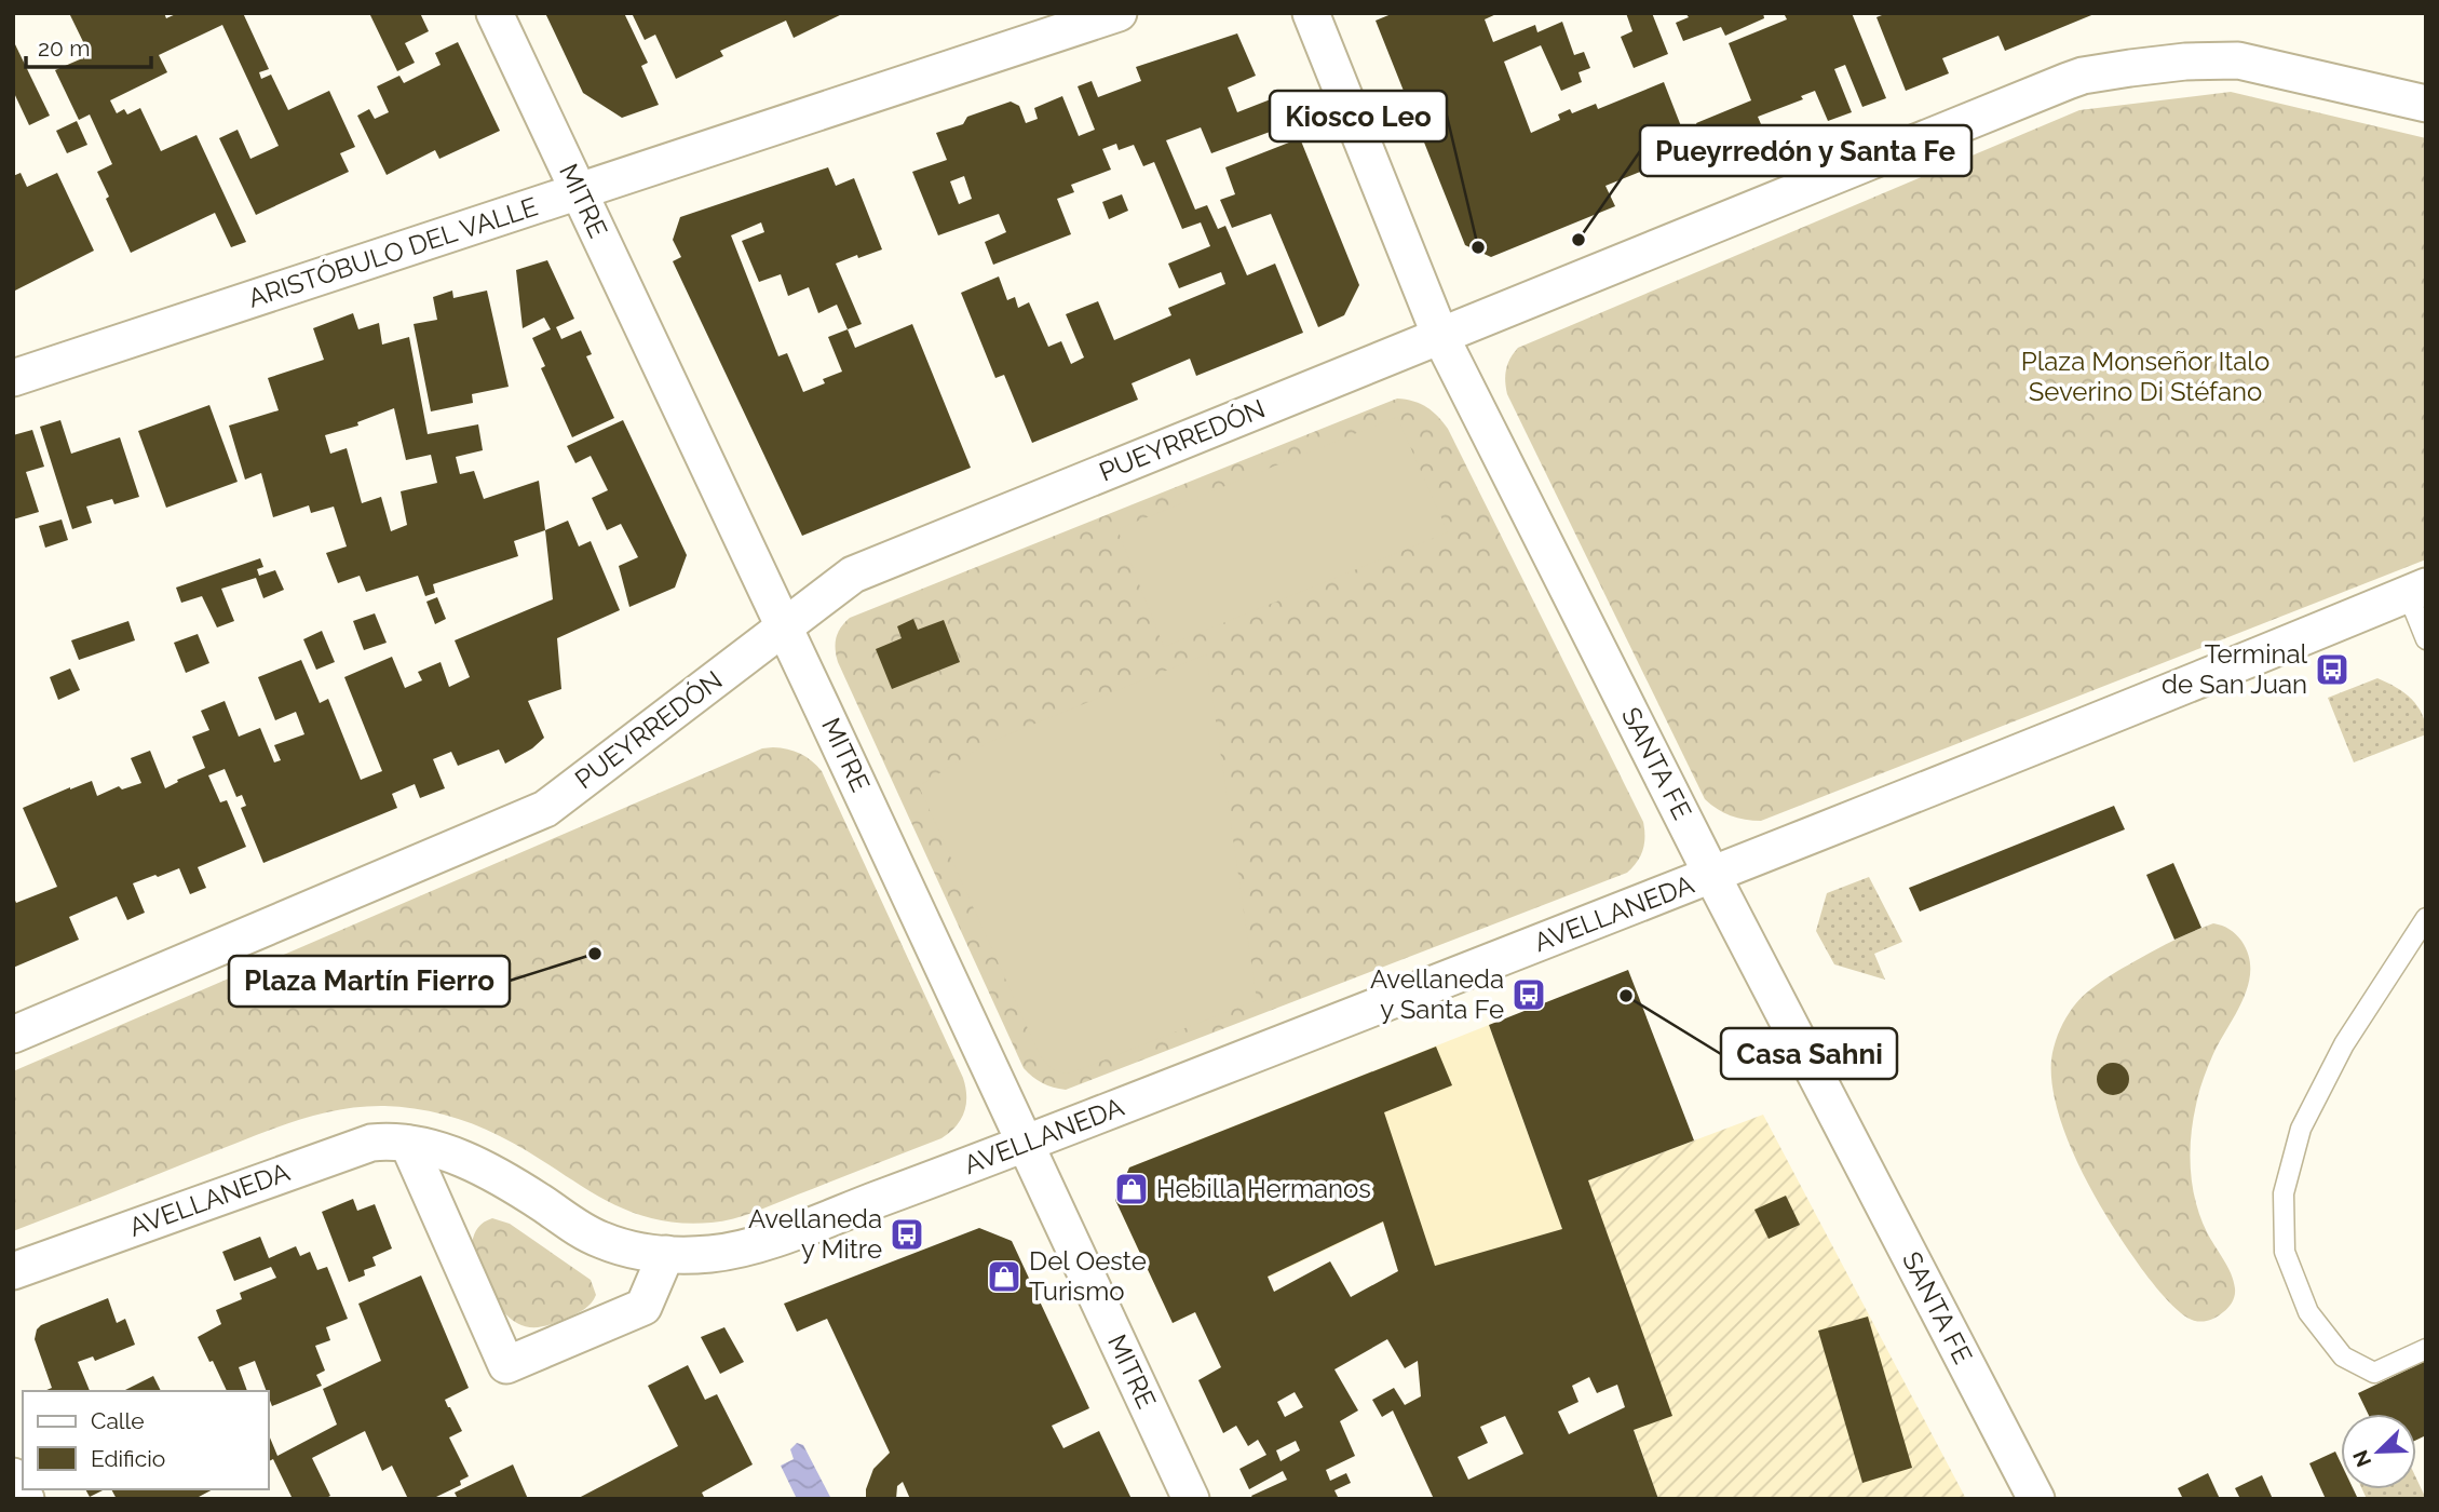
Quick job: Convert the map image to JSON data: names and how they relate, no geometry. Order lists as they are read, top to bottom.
{
  "streets": {
    "street": [
      "MITRE",
      "ARISTÓBULO DEL VALLE",
      "PUEYRREDÓN",
      "SANTA FE",
      "AVELLANEDA"
    ]
  },
  "crossings": [
    ["MITRE", "ARISTÓBULO DEL VALLE"],
    ["MITRE", "PUEYRREDÓN"],
    ["MITRE", "AVELLANEDA"],
    ["PUEYRREDÓN", "SANTA FE"],
    ["SANTA FE", "AVELLANEDA"]
  ],
  "parks": ["Plaza Monseñor Italo Severino Di Stéfano"],
  "places": {
    "other": [
      "Pueyrredón y Santa Fe",
      "Kiosco Leo",
      "Plaza Martín Fierro",
      "Casa Sahni"
    ],
    "bus stop": ["Terminal de San Juan", "Avellaneda y Santa Fe", "Avellaneda y Mitre"],
    "shop": ["Hebilla Hermanos", "Del Oeste Turismo"]
  },
  "legend": ["Calle", "Edificio"],
  "scale_bar": "20 m",
  "north": "bottom left"
}
